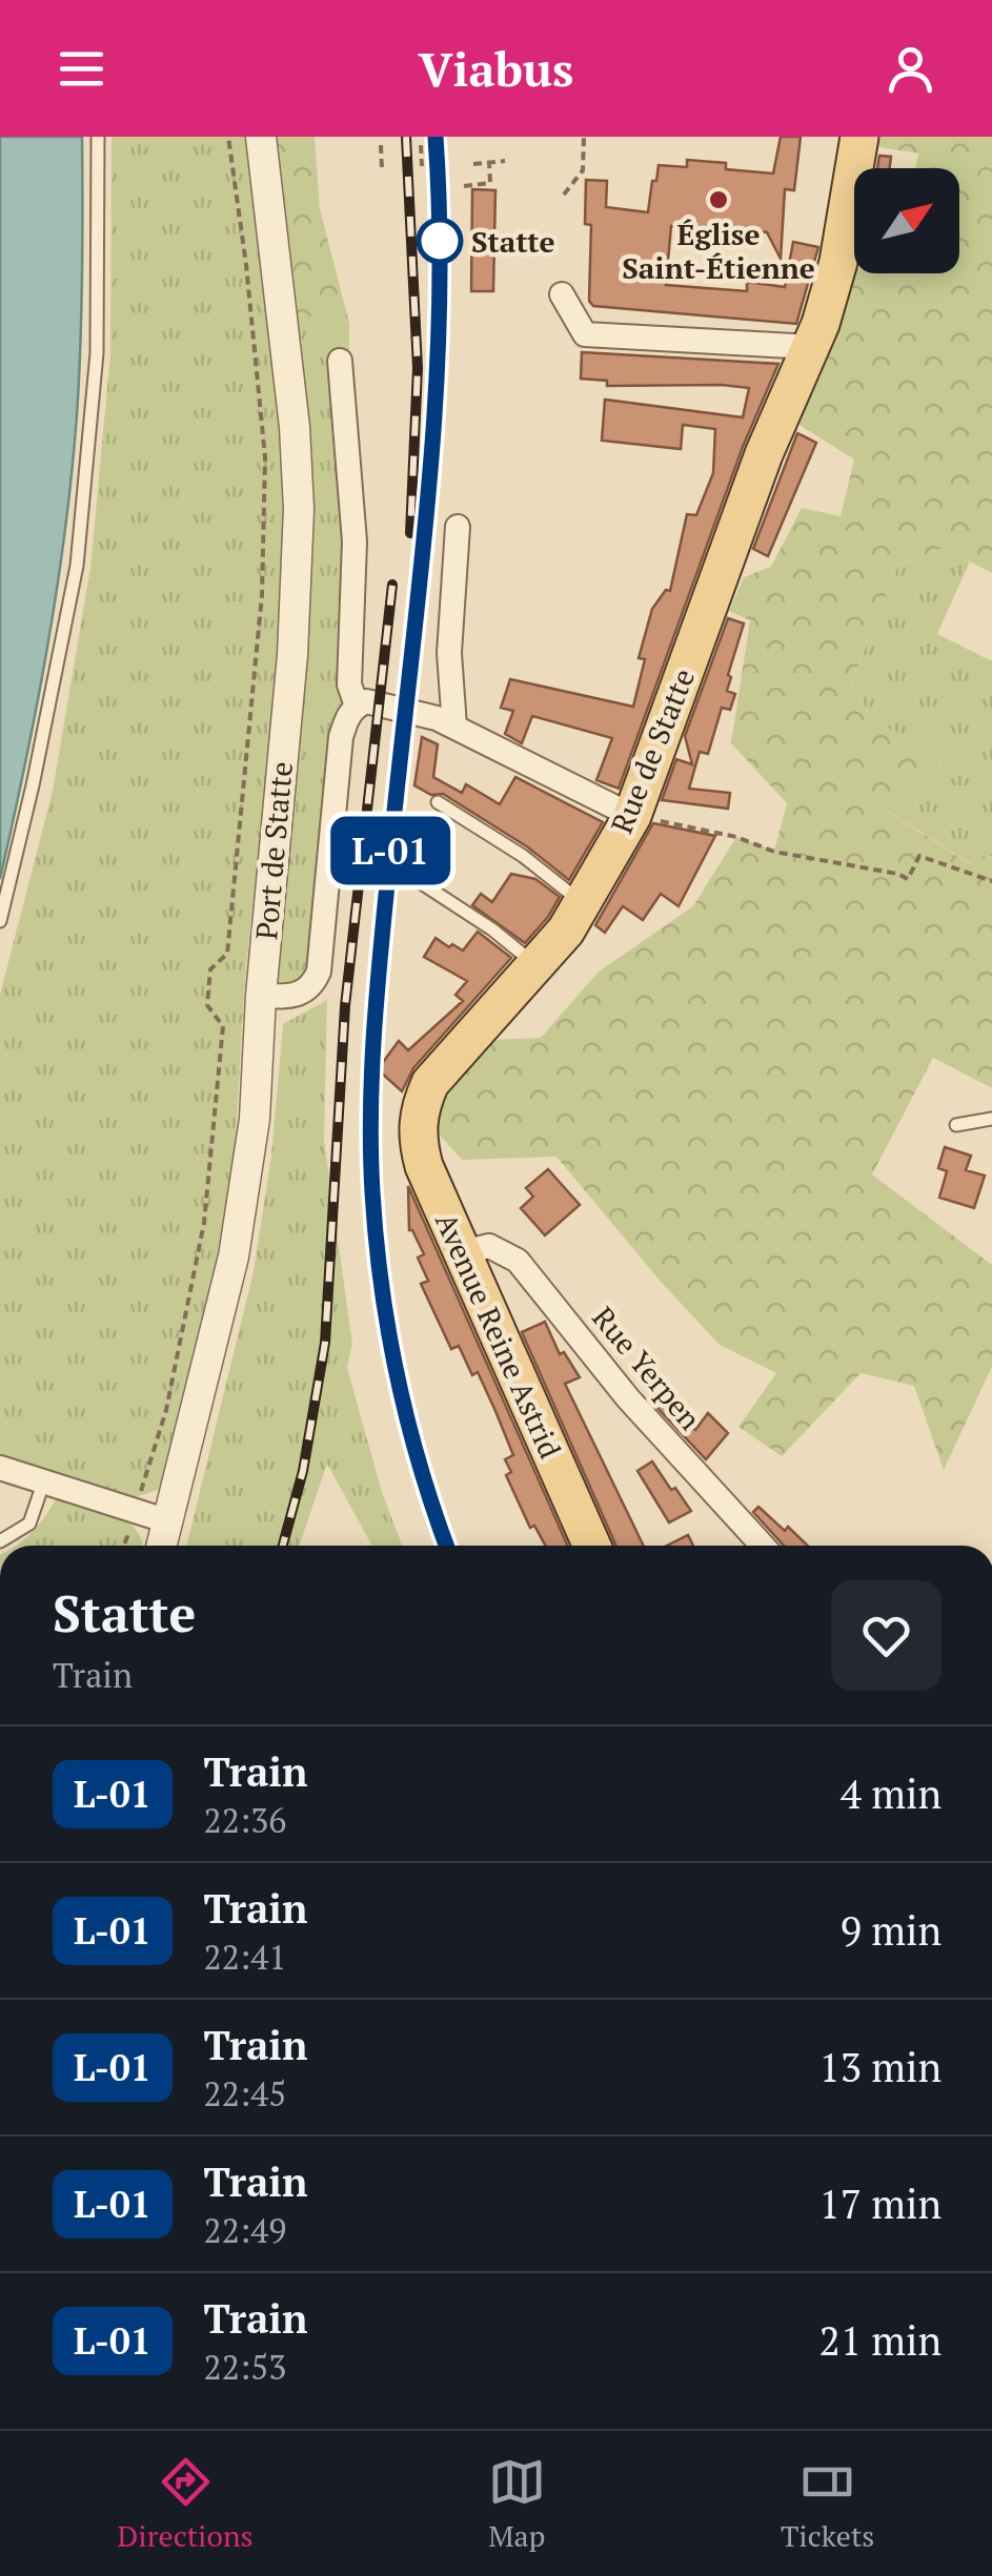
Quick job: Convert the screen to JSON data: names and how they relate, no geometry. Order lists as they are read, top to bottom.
{
  "streets": {
    "main road": ["Rue de Statte", "Avenue Reine Astrid"],
    "street": ["Port de Statte", "Rue Yerpen"]
  },
  "crossings": [
    ["Rue de Statte", "Avenue Reine Astrid"],
    ["Avenue Reine Astrid", "Rue Yerpen"]
  ],
  "places": ["Église Saint-Étienne", "Statte"],
  "north": "top right",
  "page": {
    "header": "Viabus",
    "on_map": "L-01",
    "heading": ["Statte", "Train"],
    "list": [
      {
        "mark": "L-01",
        "name": "Train",
        "note": "22:36",
        "value": "4 min"
      },
      {
        "mark": "L-01",
        "name": "Train",
        "note": "22:41",
        "value": "9 min"
      },
      {
        "mark": "L-01",
        "name": "Train",
        "note": "22:45",
        "value": "13 min"
      },
      {
        "mark": "L-01",
        "name": "Train",
        "note": "22:49",
        "value": "17 min"
      },
      {
        "mark": "L-01",
        "name": "Train",
        "note": "22:53",
        "value": "21 min"
      }
    ],
    "tabs": ["Directions", "Map", "Tickets"]
  }
}
